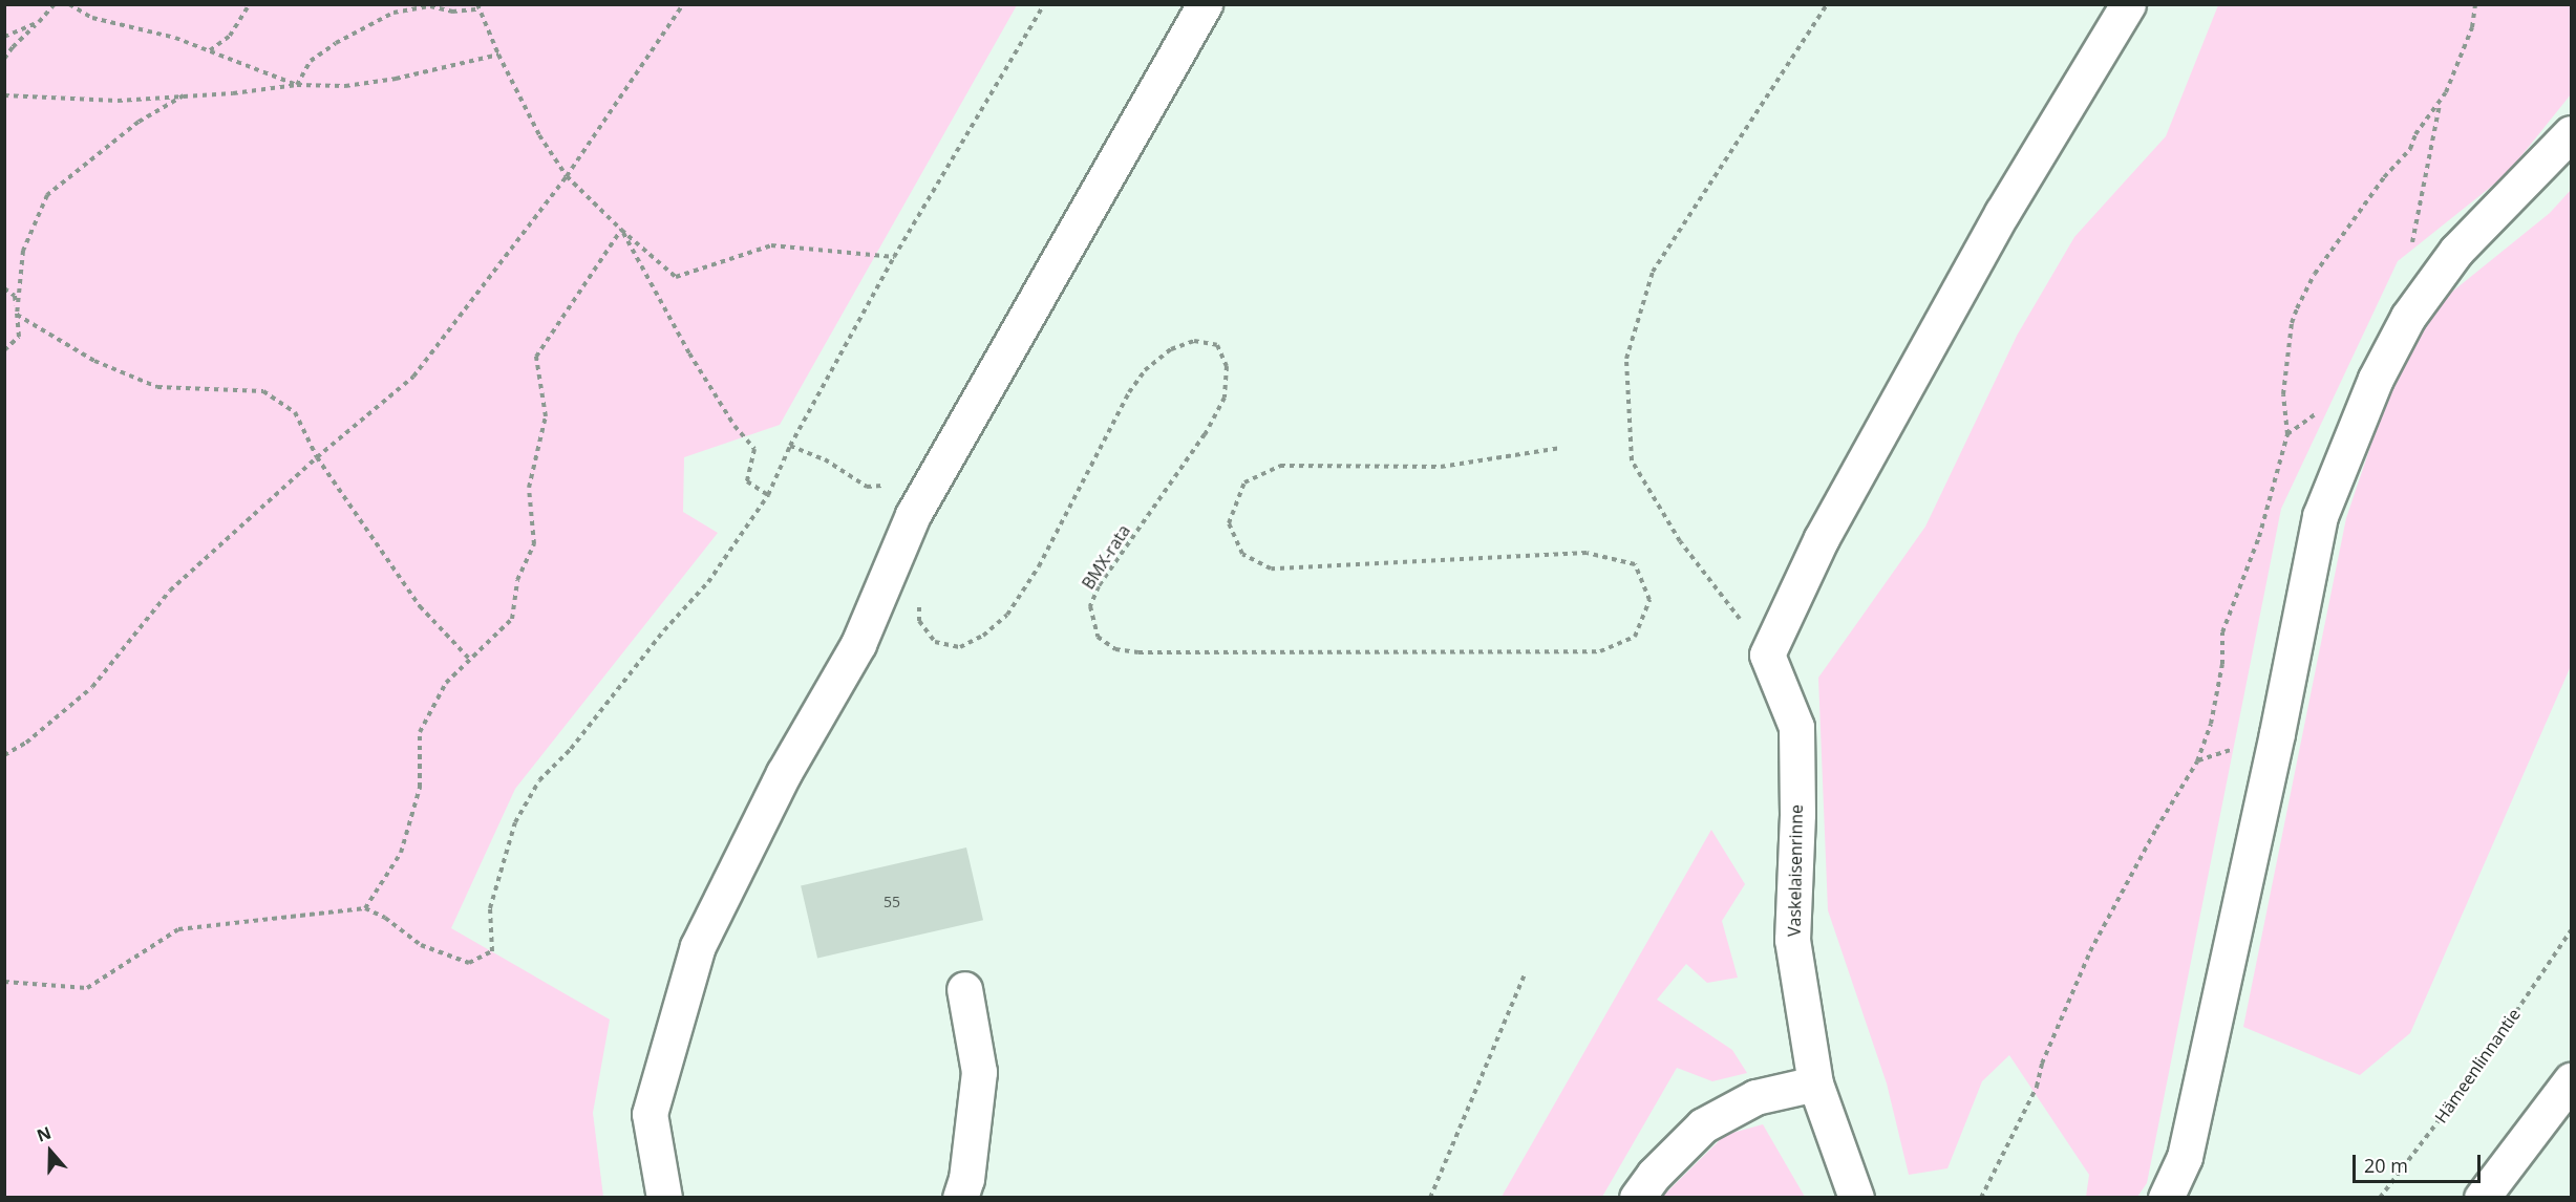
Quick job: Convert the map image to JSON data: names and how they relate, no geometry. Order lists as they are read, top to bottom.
{
  "streets": {
    "street": ["Vaskelaisenrinne"],
    "path": ["BMX-rata", "Hämeenlinnantie"]
  },
  "house_numbers": ["55"],
  "scale_bar": "20 m",
  "north": "top"
}
